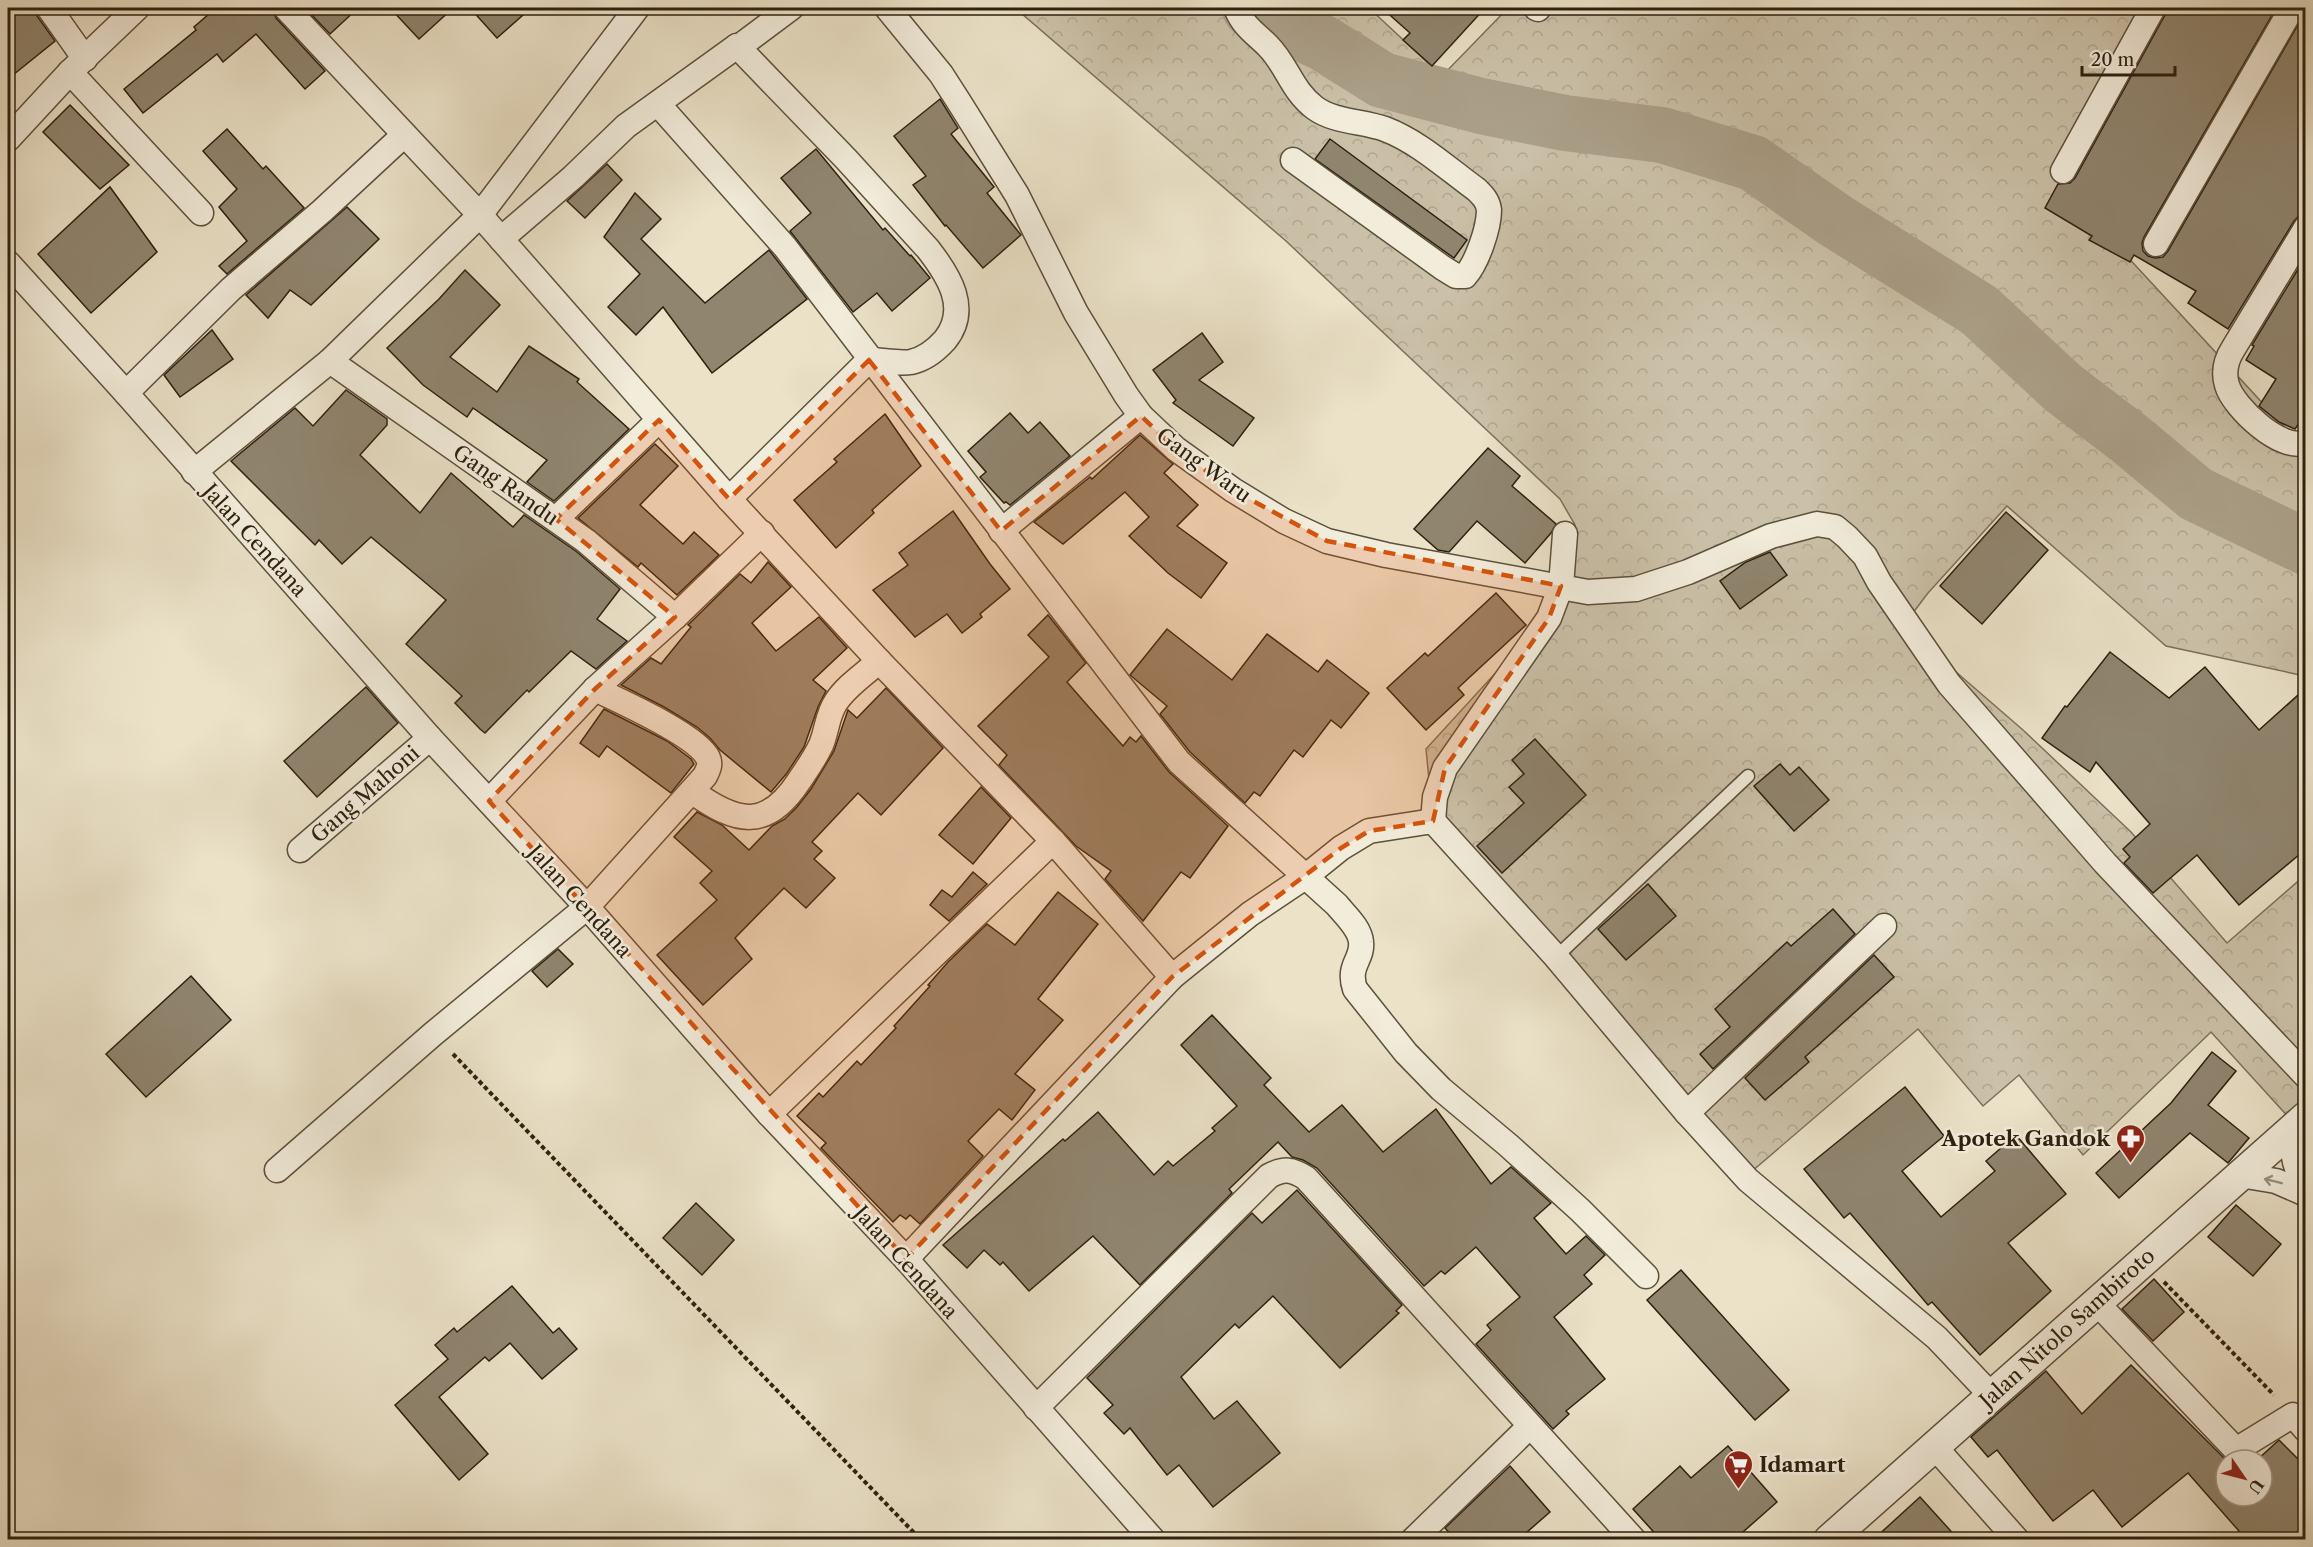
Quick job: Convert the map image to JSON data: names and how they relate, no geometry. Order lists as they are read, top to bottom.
{
  "streets": {
    "street": [
      "Gang Waru",
      "Gang Randu",
      "Jalan Cendana",
      "Gang Mahoni",
      "Jalan Nitolo Sambiroto"
    ]
  },
  "crossings": [
    ["Jalan Cendana", "Gang Mahoni"]
  ],
  "places": {
    "pharmacy": ["Apotek Gandok"],
    "supermarket": ["Idamart"]
  },
  "scale_bar": "20 m",
  "north": "bottom right"
}
